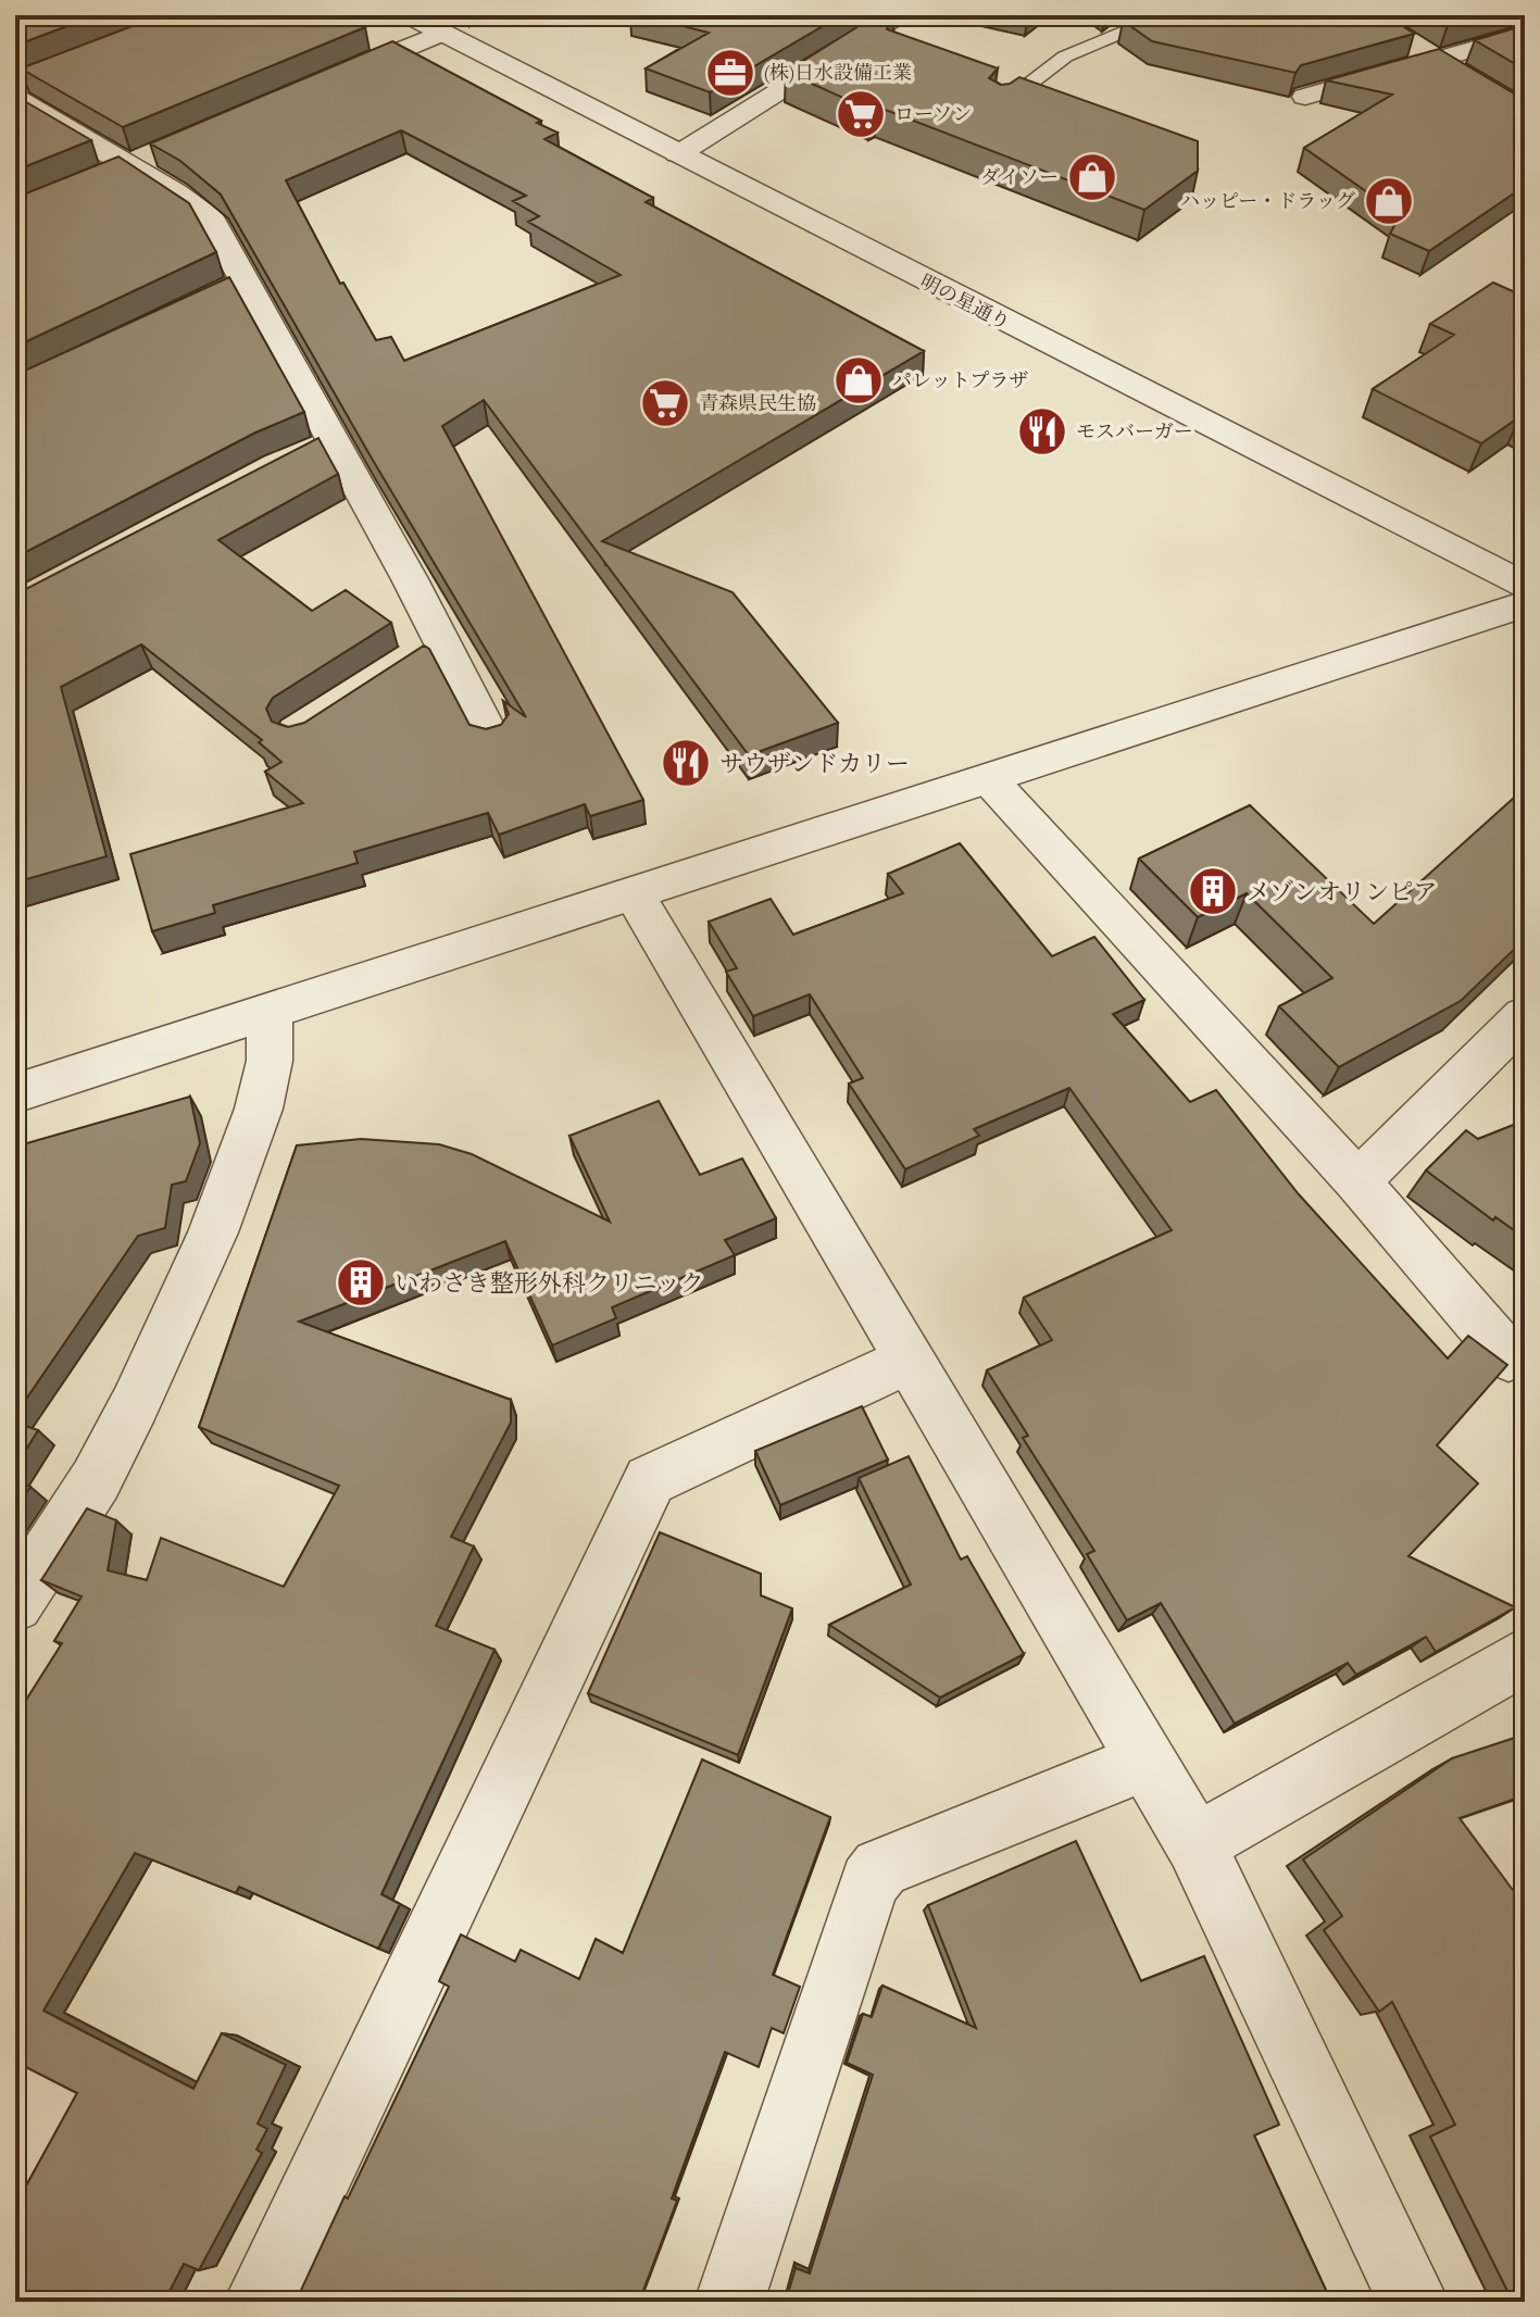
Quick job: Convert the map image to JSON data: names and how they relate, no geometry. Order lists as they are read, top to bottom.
{
  "streets": {
    "street": ["明の星通り"]
  },
  "places": {
    "office": ["(株)日水設備工業"],
    "supermarket": ["ローソン", "青森県民生協"],
    "shop": ["ダイソー", "ハッピー・ドラッグ", "パレットプラザ"],
    "restaurant": ["モスバーガー", "サウザンドカリー"],
    "building": ["メゾンオリンピア", "いわさき整形外科クリニック"]
  }
}
